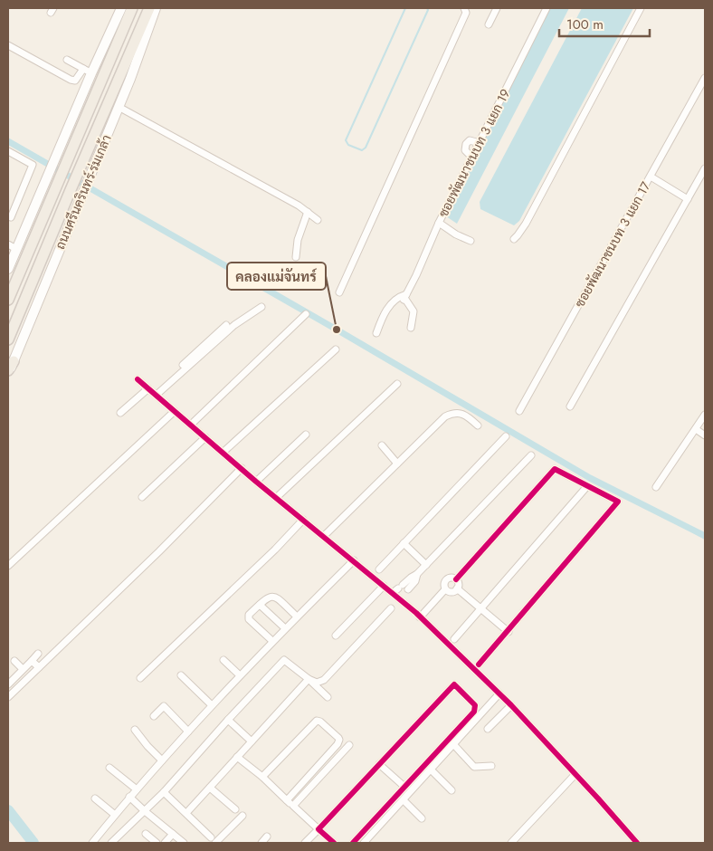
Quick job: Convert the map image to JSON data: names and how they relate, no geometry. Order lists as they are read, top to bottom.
{
  "streets": {
    "main road": ["ถนนศรีนครินทร์-ร่มเกล้า"],
    "street": ["ซอยพัฒนาชนบท 3 แยก 19", "ซอยพัฒนาชนบท 3 แยก 17"]
  },
  "places": ["คลองแม่จันทร์"],
  "scale_bar": "100 m"
}
